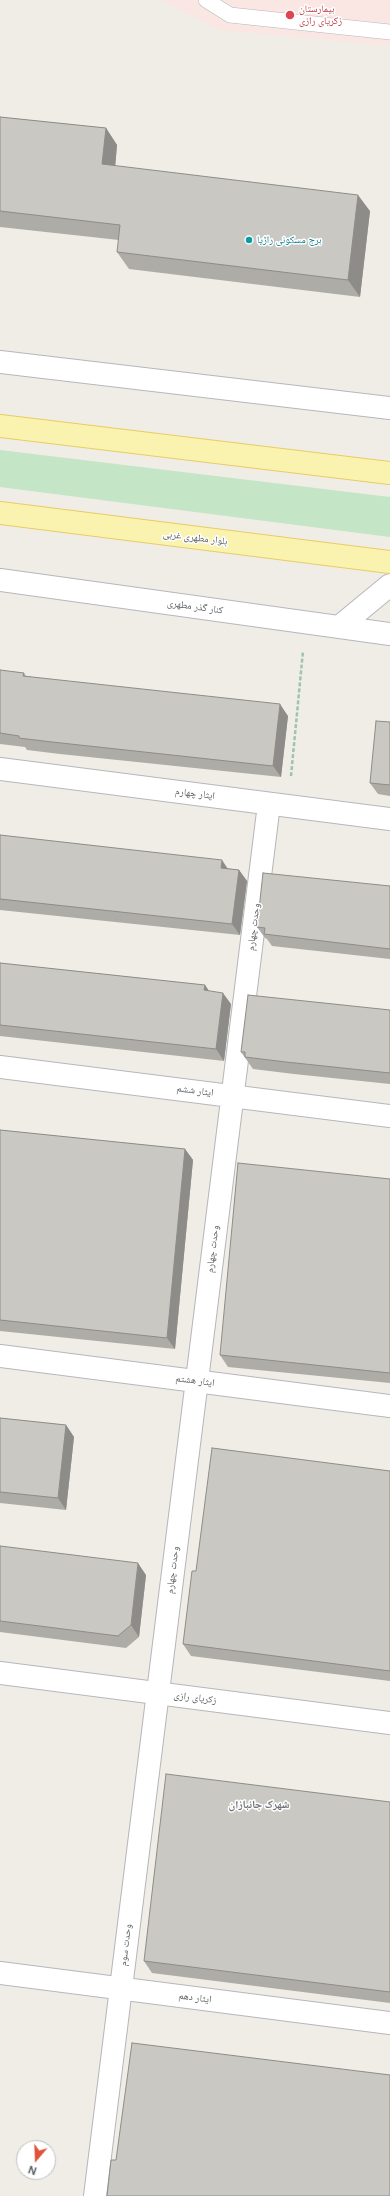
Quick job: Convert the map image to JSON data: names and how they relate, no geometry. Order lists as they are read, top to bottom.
{
  "streets": {
    "main road": ["بلوار مطهری غربی"],
    "street": [
      "کنار گذر مطهری",
      "ایثار چهارم",
      "وحدت چهارم",
      "ایثار ششم",
      "ایثار هشتم",
      "زکریای رازی",
      "وحدت سوم",
      "ایثار دهم"
    ]
  },
  "crossings": [
    ["ایثار چهارم", "وحدت چهارم"],
    ["وحدت چهارم", "ایثار ششم"],
    ["وحدت چهارم", "ایثار هشتم"],
    ["وحدت چهارم", "زکریای رازی"],
    ["وحدت چهارم", "وحدت سوم"],
    ["زکریای رازی", "وحدت سوم"],
    ["وحدت سوم", "ایثار دهم"]
  ],
  "districts": ["شهرک جانبازان"],
  "places": ["بیمارستان زکریای رازی", "برج مسکونی راژیا"],
  "north": "bottom"
}
